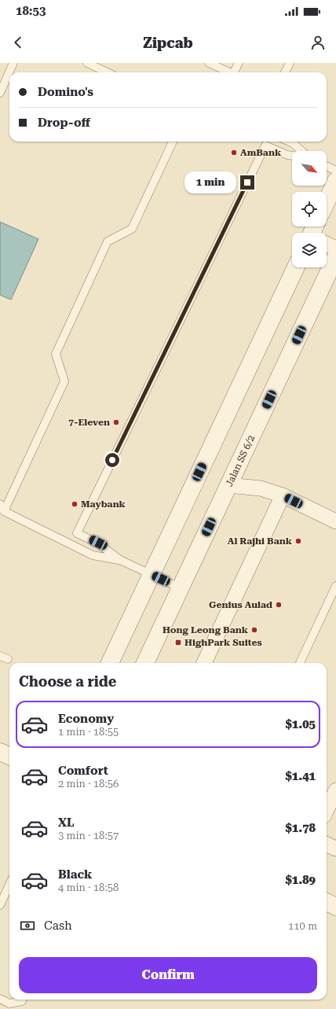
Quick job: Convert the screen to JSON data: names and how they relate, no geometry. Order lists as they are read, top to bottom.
{
  "streets": {
    "street": ["Jalan SS 6/2"]
  },
  "places": {
    "other": [
      "AmBank",
      "7-Eleven",
      "Maybank",
      "Al Rajhi Bank",
      "Genius Aulad",
      "Hong Leong Bank"
    ],
    "transit": ["HighPark Suites"]
  },
  "north": "bottom right",
  "page": {
    "status": "18:53",
    "header": "Zipcab",
    "banner": ["Domino's", "Drop-off"],
    "bubble": "1 min",
    "heading": "Choose a ride",
    "list": [
      {
        "name": "Economy",
        "note": "1 min · 18:55",
        "value": "$1.05"
      },
      {
        "name": "Comfort",
        "note": "2 min · 18:56",
        "value": "$1.41"
      },
      {
        "name": "XL",
        "note": "3 min · 18:57",
        "value": "$1.78"
      },
      {
        "name": "Black",
        "note": "4 min · 18:58",
        "value": "$1.89"
      }
    ],
    "pay": ["Cash", "110 m"],
    "buttons": "Confirm"
  }
}
